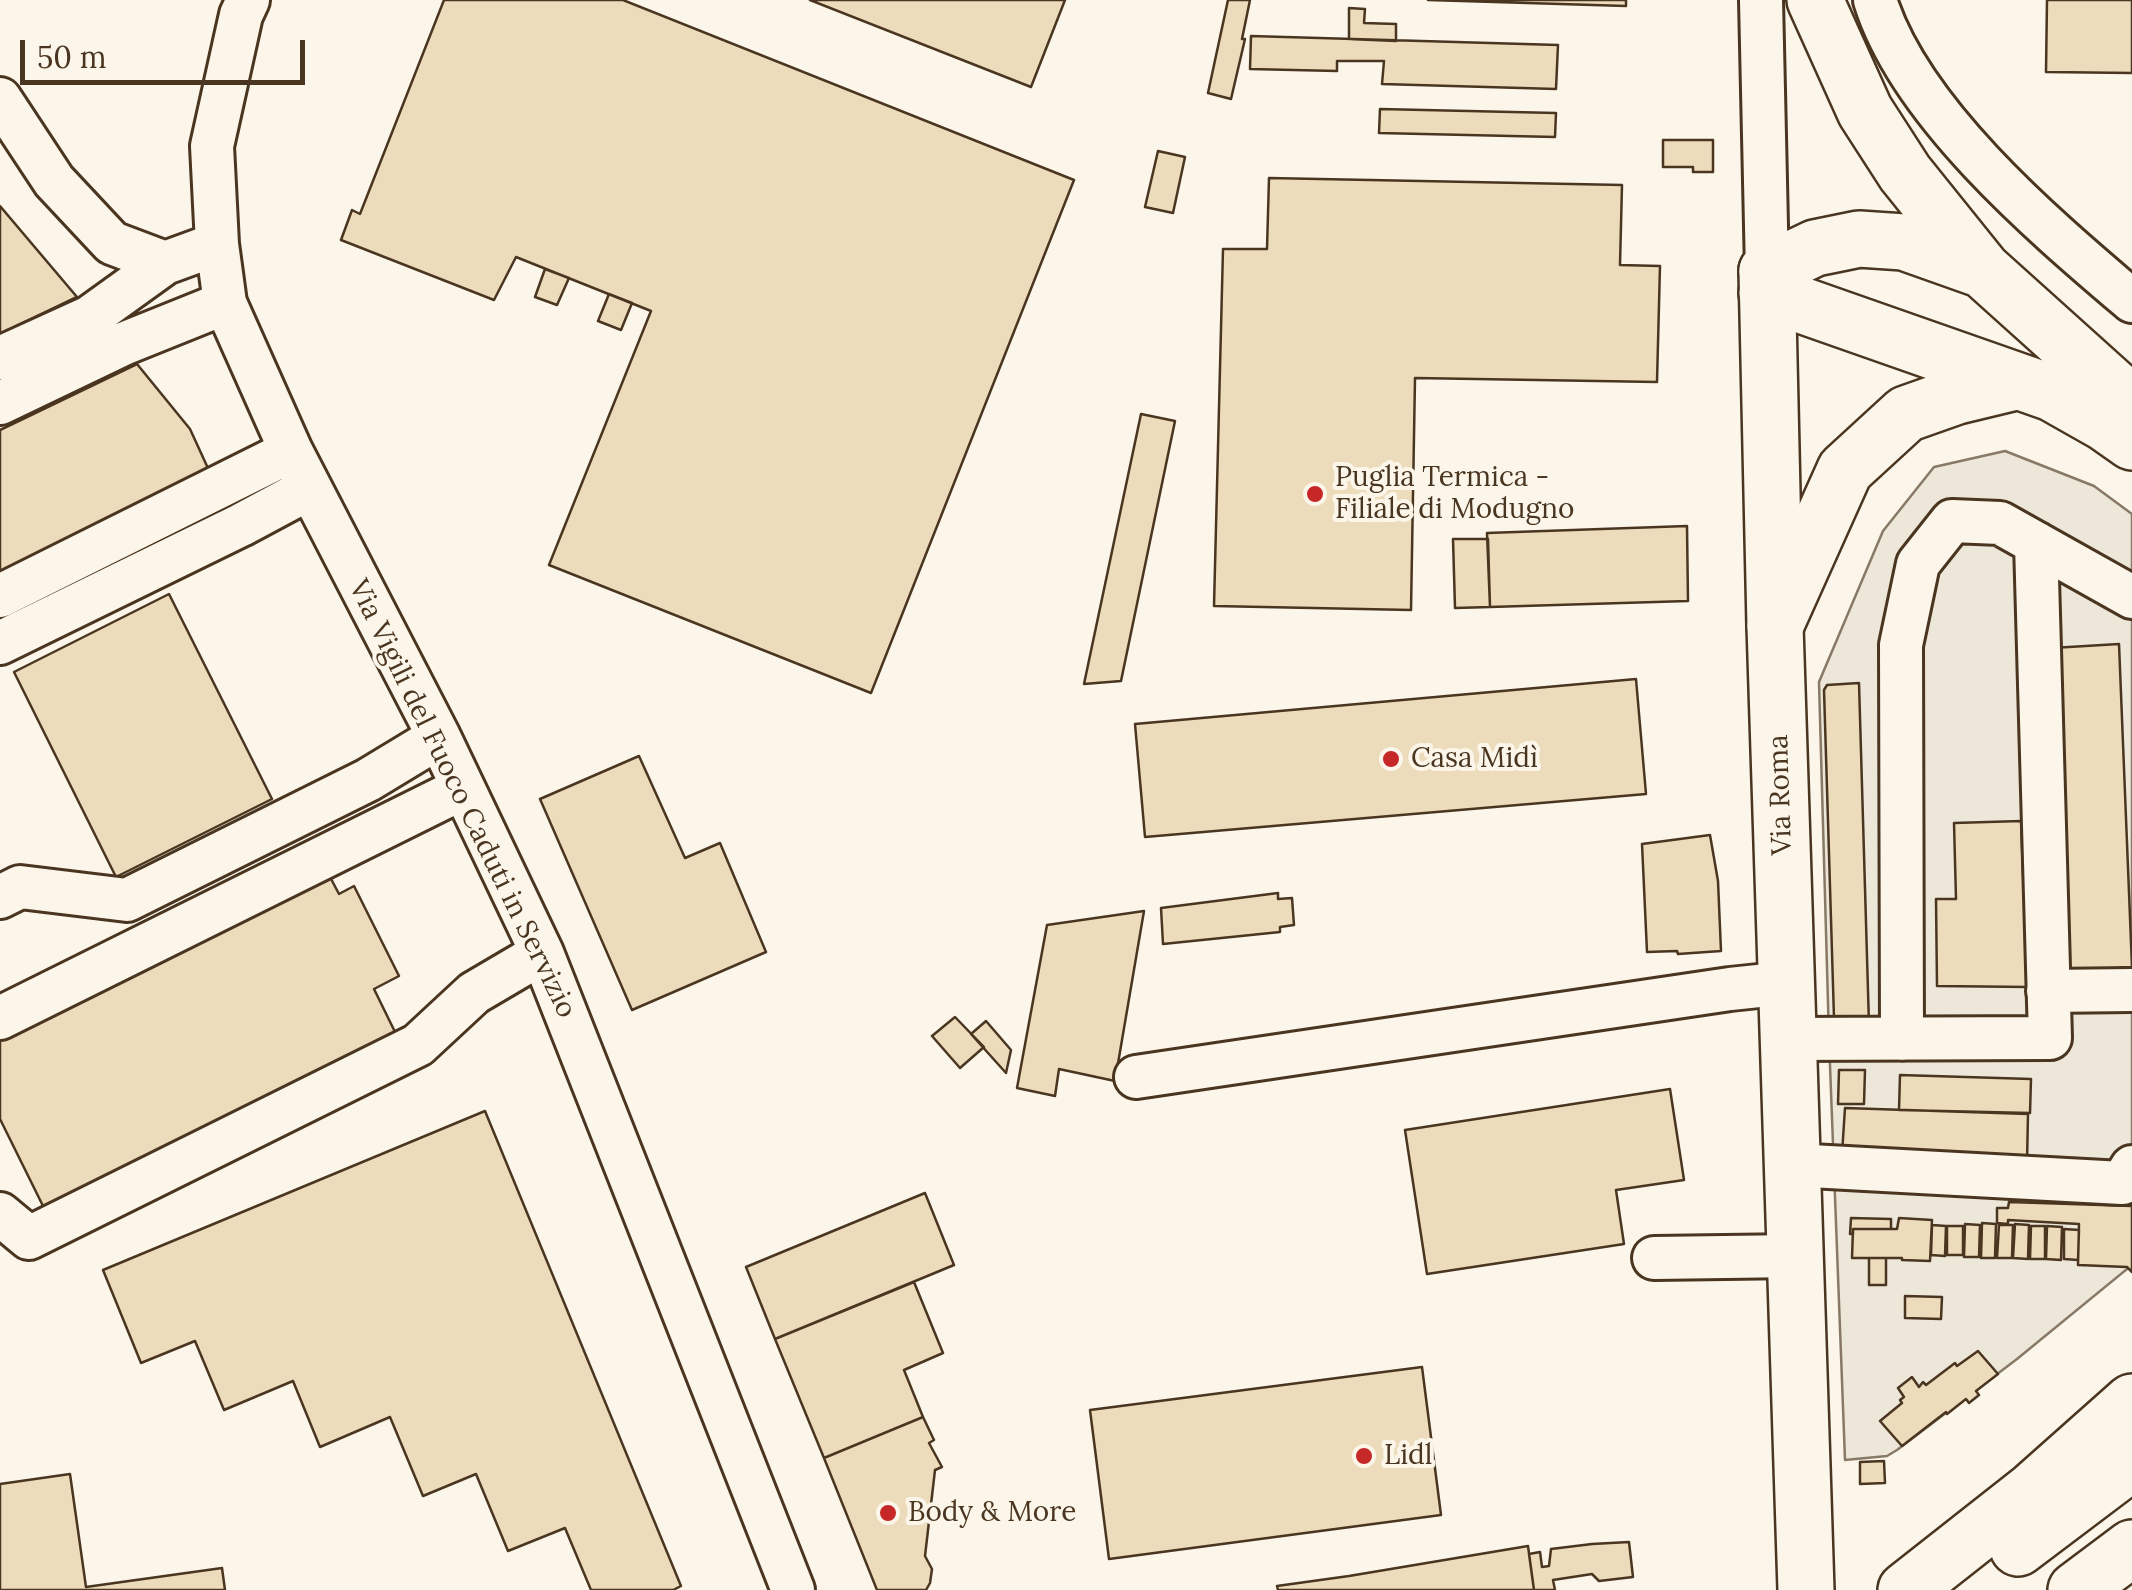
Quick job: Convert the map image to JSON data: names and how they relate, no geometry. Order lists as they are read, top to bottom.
{
  "streets": {
    "main road": ["Via Roma"],
    "street": ["Via Vigili del Fuoco Caduti in Servizio"]
  },
  "places": [
    "Puglia Termica - Filiale di Modugno",
    "Casa Midì",
    "Lidl",
    "Body & More"
  ],
  "scale_bar": "50 m"
}
